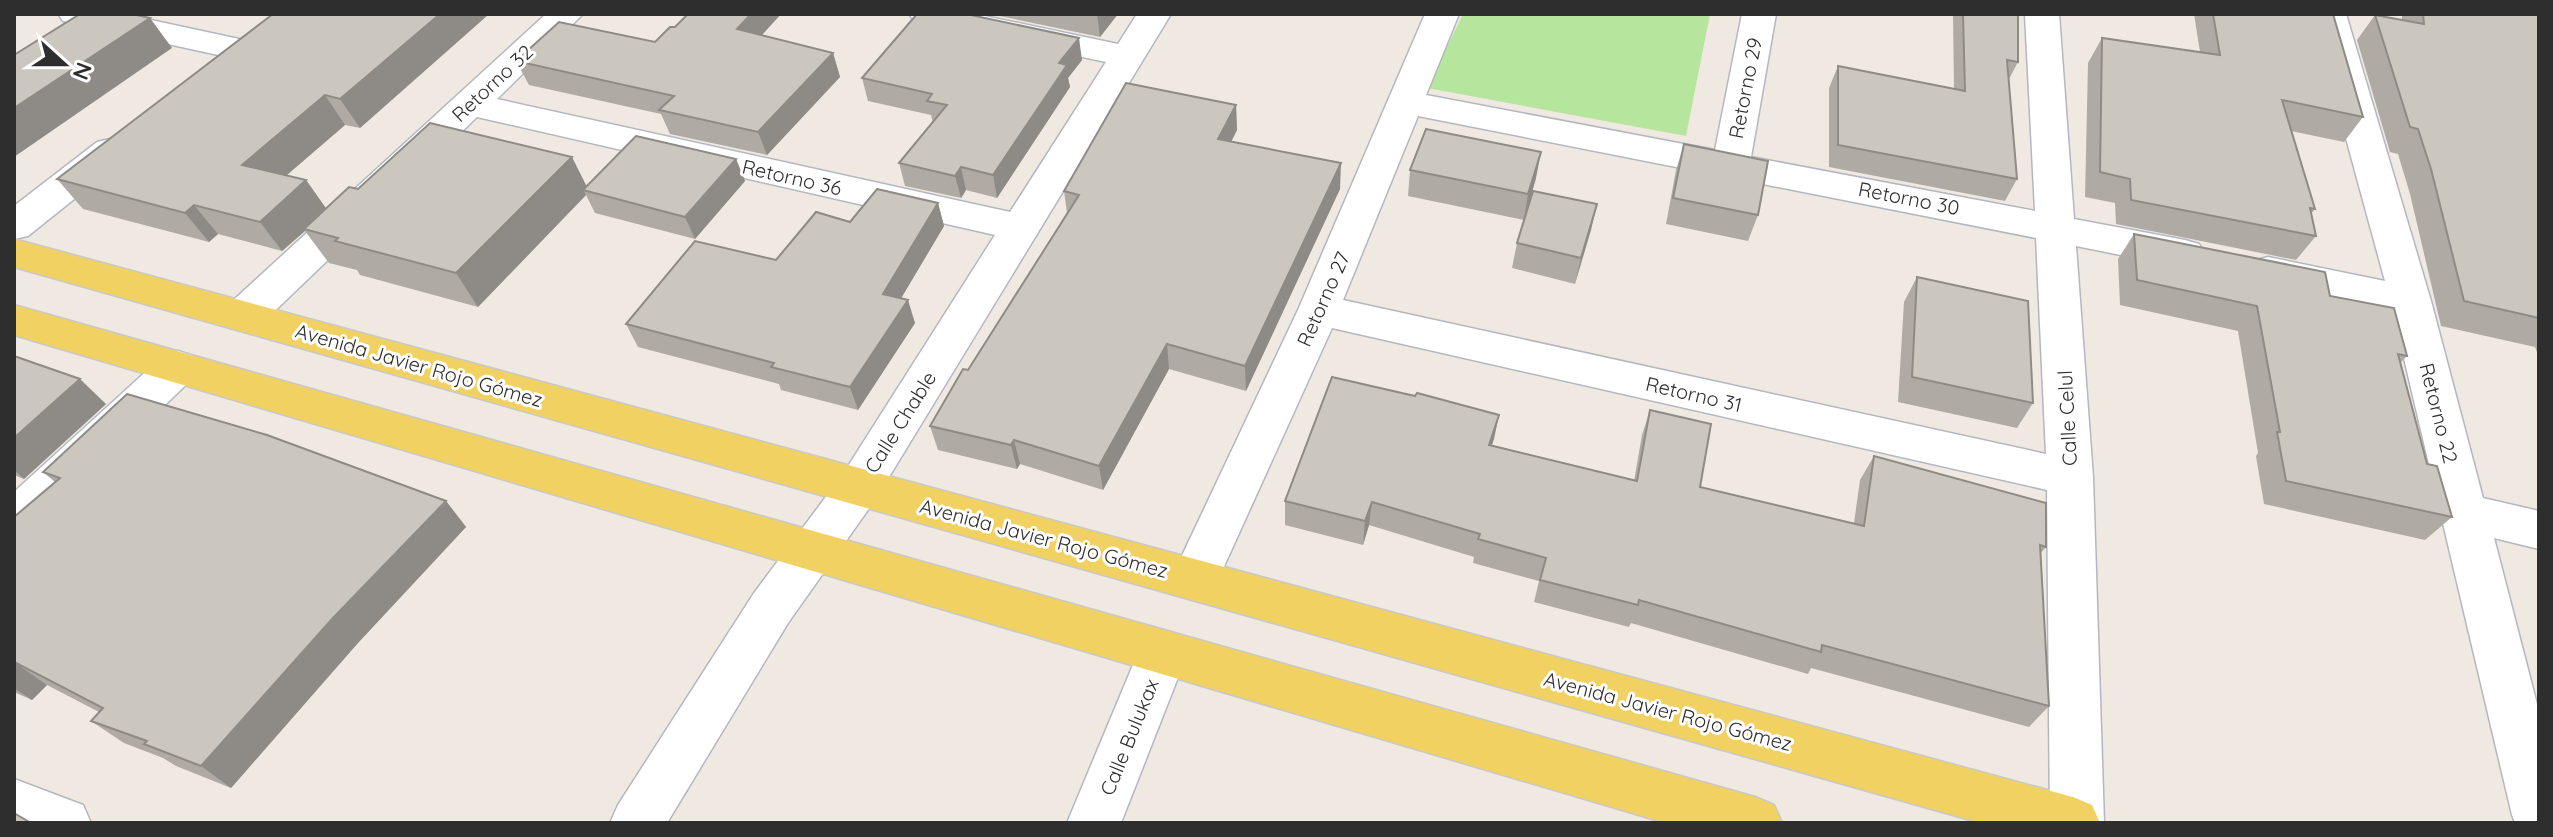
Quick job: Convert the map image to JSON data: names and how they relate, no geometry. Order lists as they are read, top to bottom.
{
  "streets": {
    "main road": ["Avenida Javier Rojo Gómez"],
    "street": [
      "Retorno 32",
      "Retorno 29",
      "Retorno 36",
      "Retorno 30",
      "Retorno 27",
      "Retorno 31",
      "Retorno 22",
      "Calle Celul",
      "Calle Chable",
      "Calle Bulukax"
    ]
  },
  "crossings": [
    ["Retorno 32", "Retorno 36"],
    ["Retorno 32", "Avenida Javier Rojo Gómez"],
    ["Retorno 29", "Retorno 30"],
    ["Retorno 36", "Calle Chable"],
    ["Retorno 30", "Retorno 27"],
    ["Retorno 30", "Retorno 22"],
    ["Retorno 30", "Calle Celul"],
    ["Retorno 27", "Avenida Javier Rojo Gómez"],
    ["Retorno 27", "Retorno 31"],
    ["Avenida Javier Rojo Gómez", "Calle Celul"],
    ["Avenida Javier Rojo Gómez", "Calle Chable"],
    ["Retorno 31", "Calle Celul"]
  ],
  "north": "right"
}
